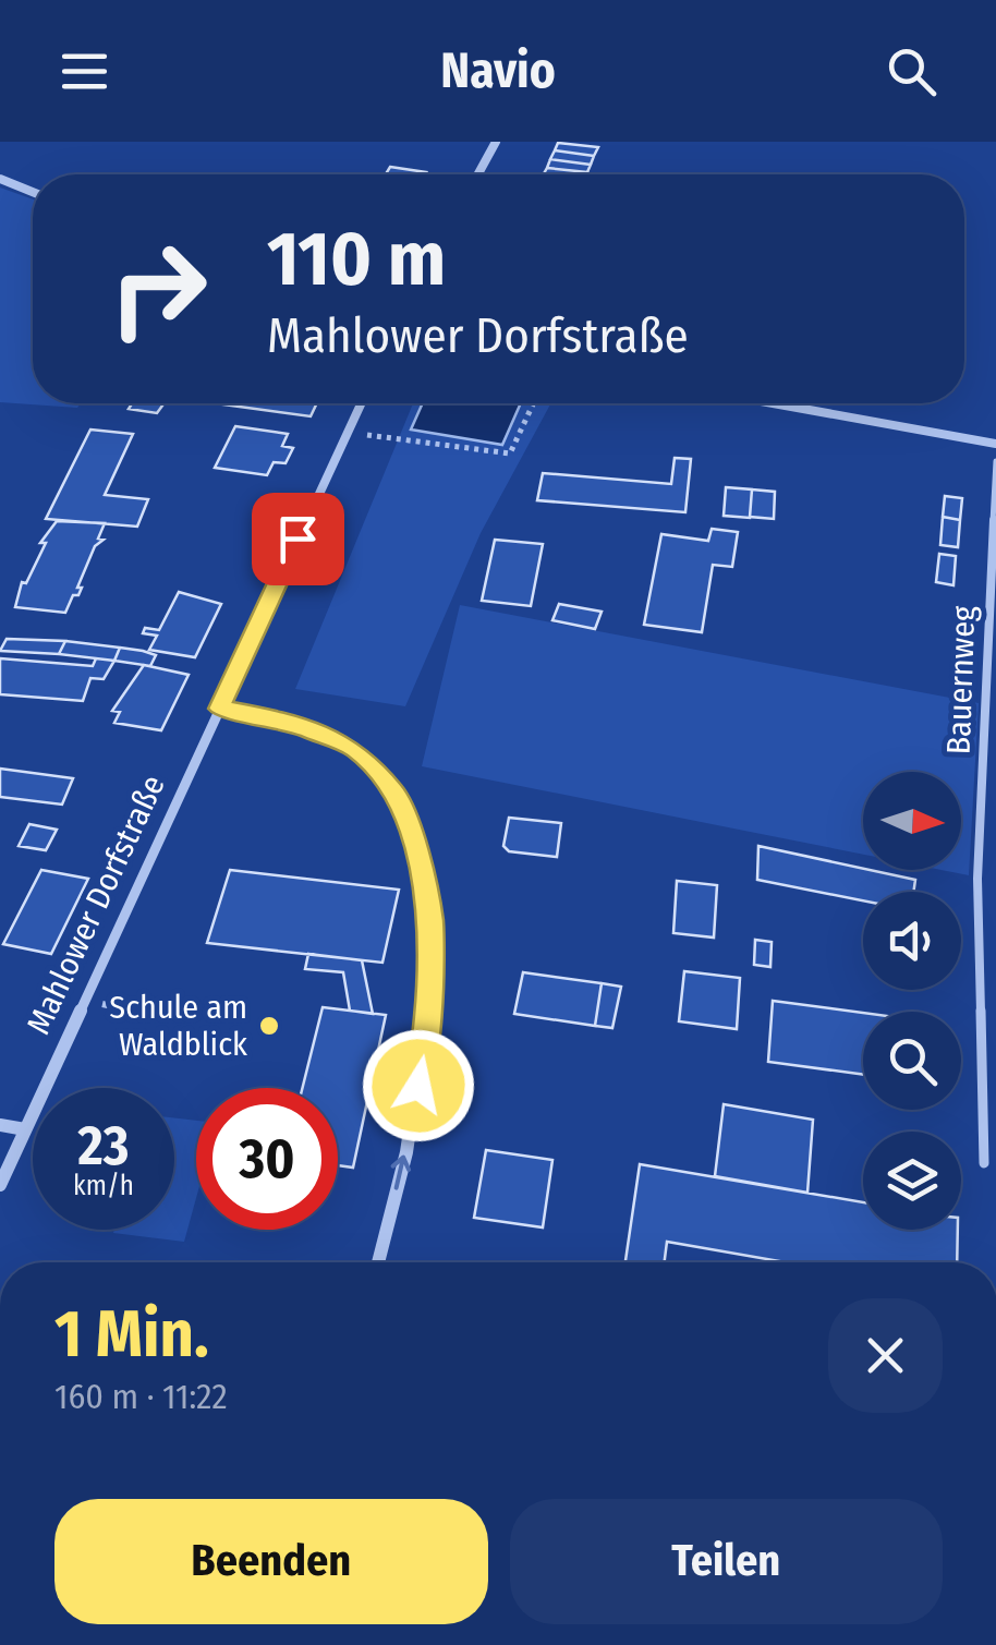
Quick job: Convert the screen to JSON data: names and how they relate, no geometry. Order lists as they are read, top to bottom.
{
  "streets": {
    "street": ["Mahlower Dorfstraße"],
    "lane": ["Bauernweg"]
  },
  "places": ["Schule am Waldblick"],
  "north": "right",
  "page": {
    "header": "Navio",
    "turn": ["110 m", "Mahlower Dorfstraße"],
    "speed": "23 km/h",
    "limit": "30",
    "heading": ["1 Min.", "160 m · 11:22"],
    "buttons": ["Beenden", "Teilen"]
  }
}
